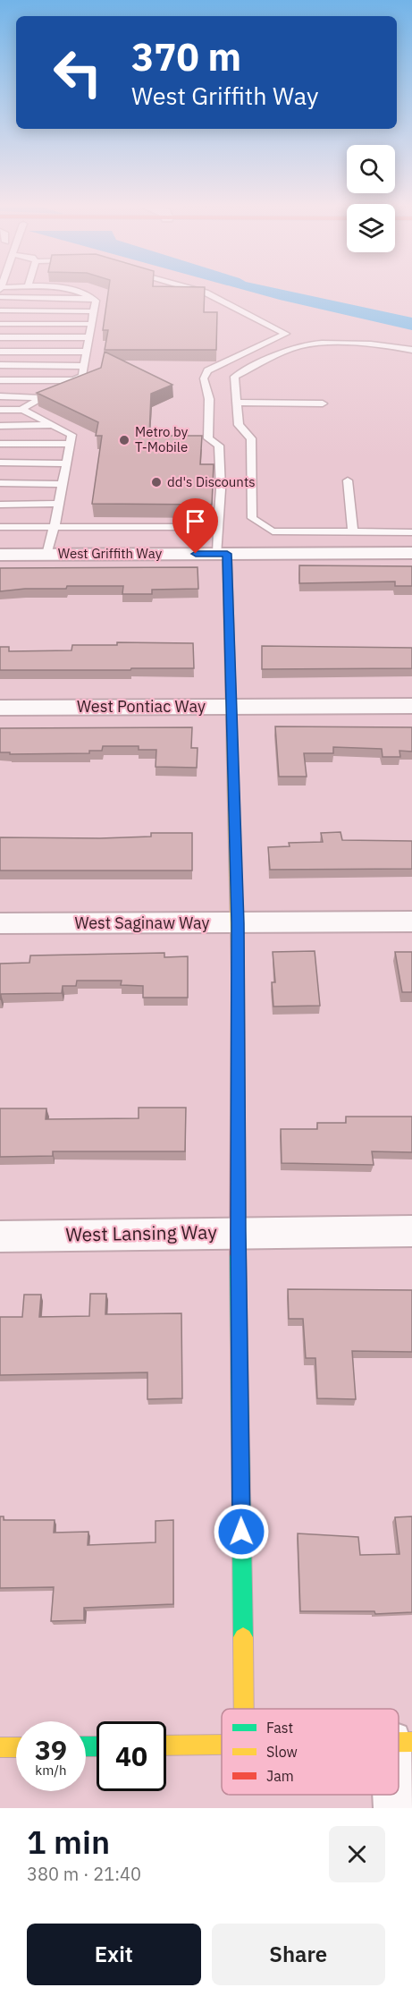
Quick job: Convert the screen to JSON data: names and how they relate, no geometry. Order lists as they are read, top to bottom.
{
  "streets": {
    "street": [
      "West Griffith Way",
      "West Pontiac Way",
      "West Saginaw Way",
      "West Lansing Way"
    ]
  },
  "places": ["Metro by T-Mobile", "dd's Discounts"],
  "legend": ["Fast", "Slow", "Jam"],
  "page": {
    "turn": ["370 m", "West Griffith Way"],
    "speed": "39 km/h",
    "limit": "40",
    "heading": ["1 min", "380 m · 21:40"],
    "buttons": ["Exit", "Share"]
  }
}
